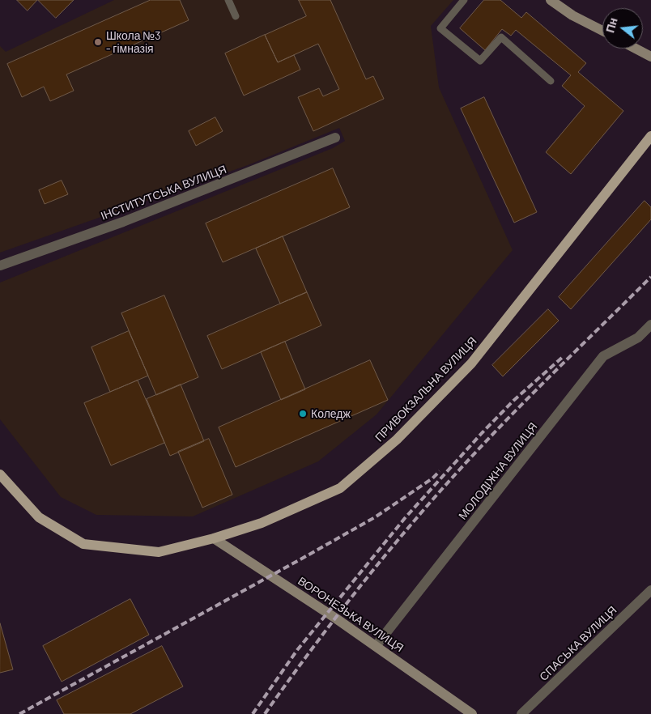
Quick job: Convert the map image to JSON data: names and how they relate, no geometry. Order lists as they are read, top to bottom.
{
  "streets": {
    "main road": ["ПРИВОКЗАЛЬНА ВУЛИЦЯ", "ВОРОНЕЗЬКА ВУЛИЦЯ"],
    "street": ["ІНСТИТУТСЬКА ВУЛИЦЯ", "МОЛОДІЖНА ВУЛИЦЯ", "СПАСЬКА ВУЛИЦЯ"]
  },
  "crossings": [
    ["ПРИВОКЗАЛЬНА ВУЛИЦЯ", "ВОРОНЕЗЬКА ВУЛИЦЯ"],
    ["МОЛОДІЖНА ВУЛИЦЯ", "ВОРОНЕЗЬКА ВУЛИЦЯ"]
  ],
  "places": ["Школа №3 - гімназія", "Коледж"],
  "north": "left"
}
